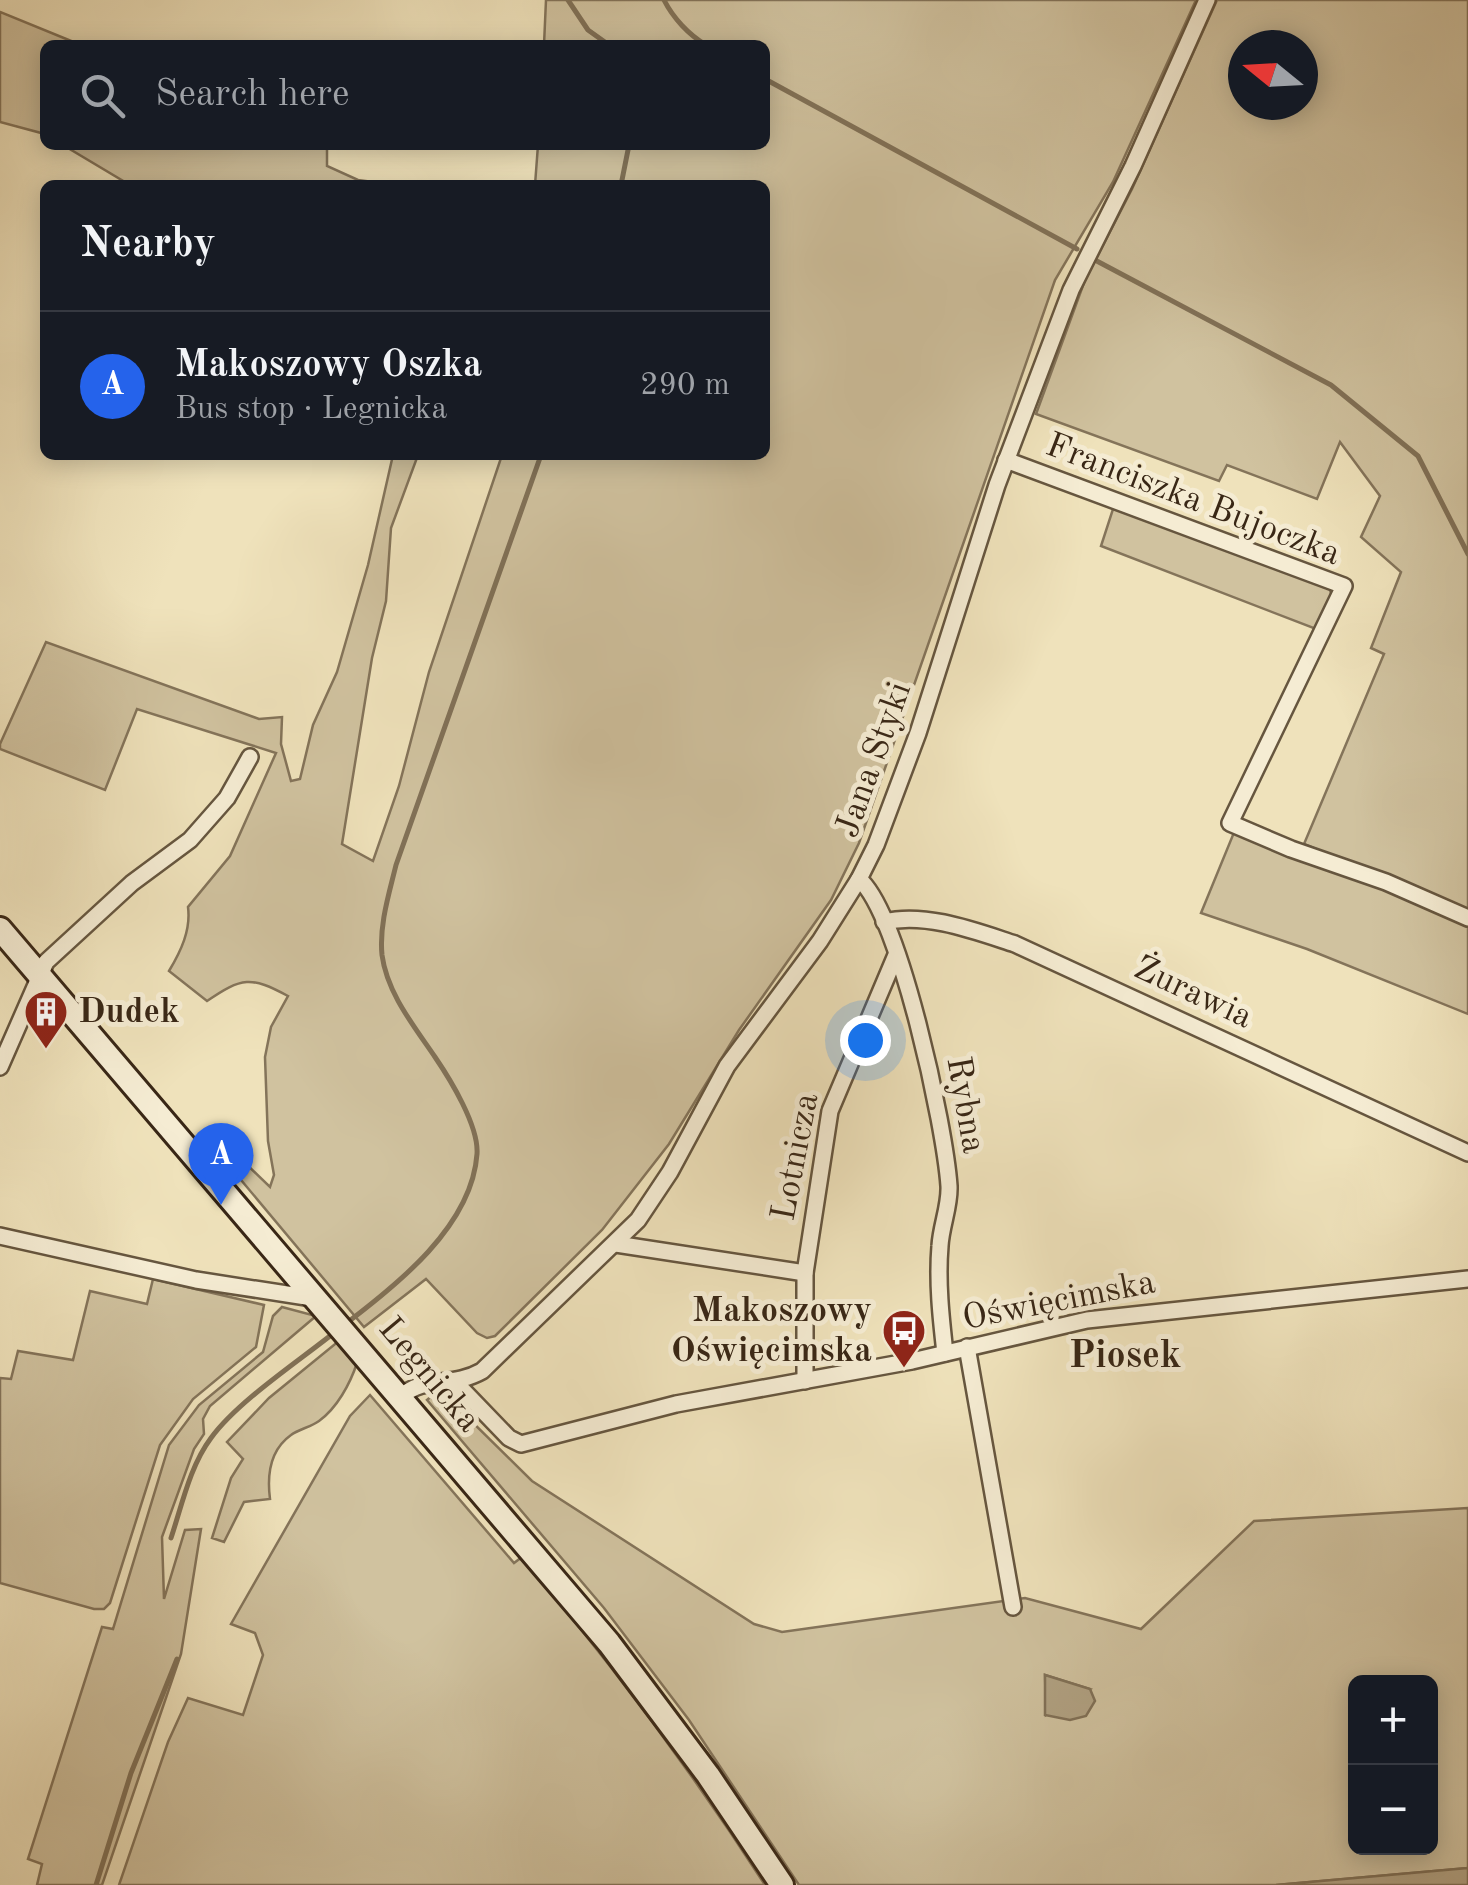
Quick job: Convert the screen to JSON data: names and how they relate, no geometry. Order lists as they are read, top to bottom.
{
  "streets": {
    "main road": ["Legnicka"],
    "street": [
      "Franciszka Bujoczka",
      "Jana Styki",
      "Żurawia",
      "Rybna",
      "Lotnicza",
      "Oświęcimska"
    ]
  },
  "crossings": [
    ["Franciszka Bujoczka", "Jana Styki"],
    ["Jana Styki", "Rybna"],
    ["Jana Styki", "Oświęcimska"],
    ["Jana Styki", "Legnicka"],
    ["Żurawia", "Rybna"],
    ["Rybna", "Lotnicza"],
    ["Rybna", "Oświęcimska"],
    ["Lotnicza", "Oświęcimska"]
  ],
  "districts": ["Piosek"],
  "places": {
    "building": ["Dudek"],
    "bus stop": ["Makoszowy Oświęcimska"]
  },
  "north": "left",
  "page": {
    "search": "Search here",
    "heading": "Nearby",
    "list": [
      {
        "mark": "A",
        "name": "Makoszowy Oszka",
        "note": "Bus stop · Legnicka",
        "value": "290 m"
      }
    ],
    "pins": "A",
    "map_buttons": ["+", "−"]
  }
}
